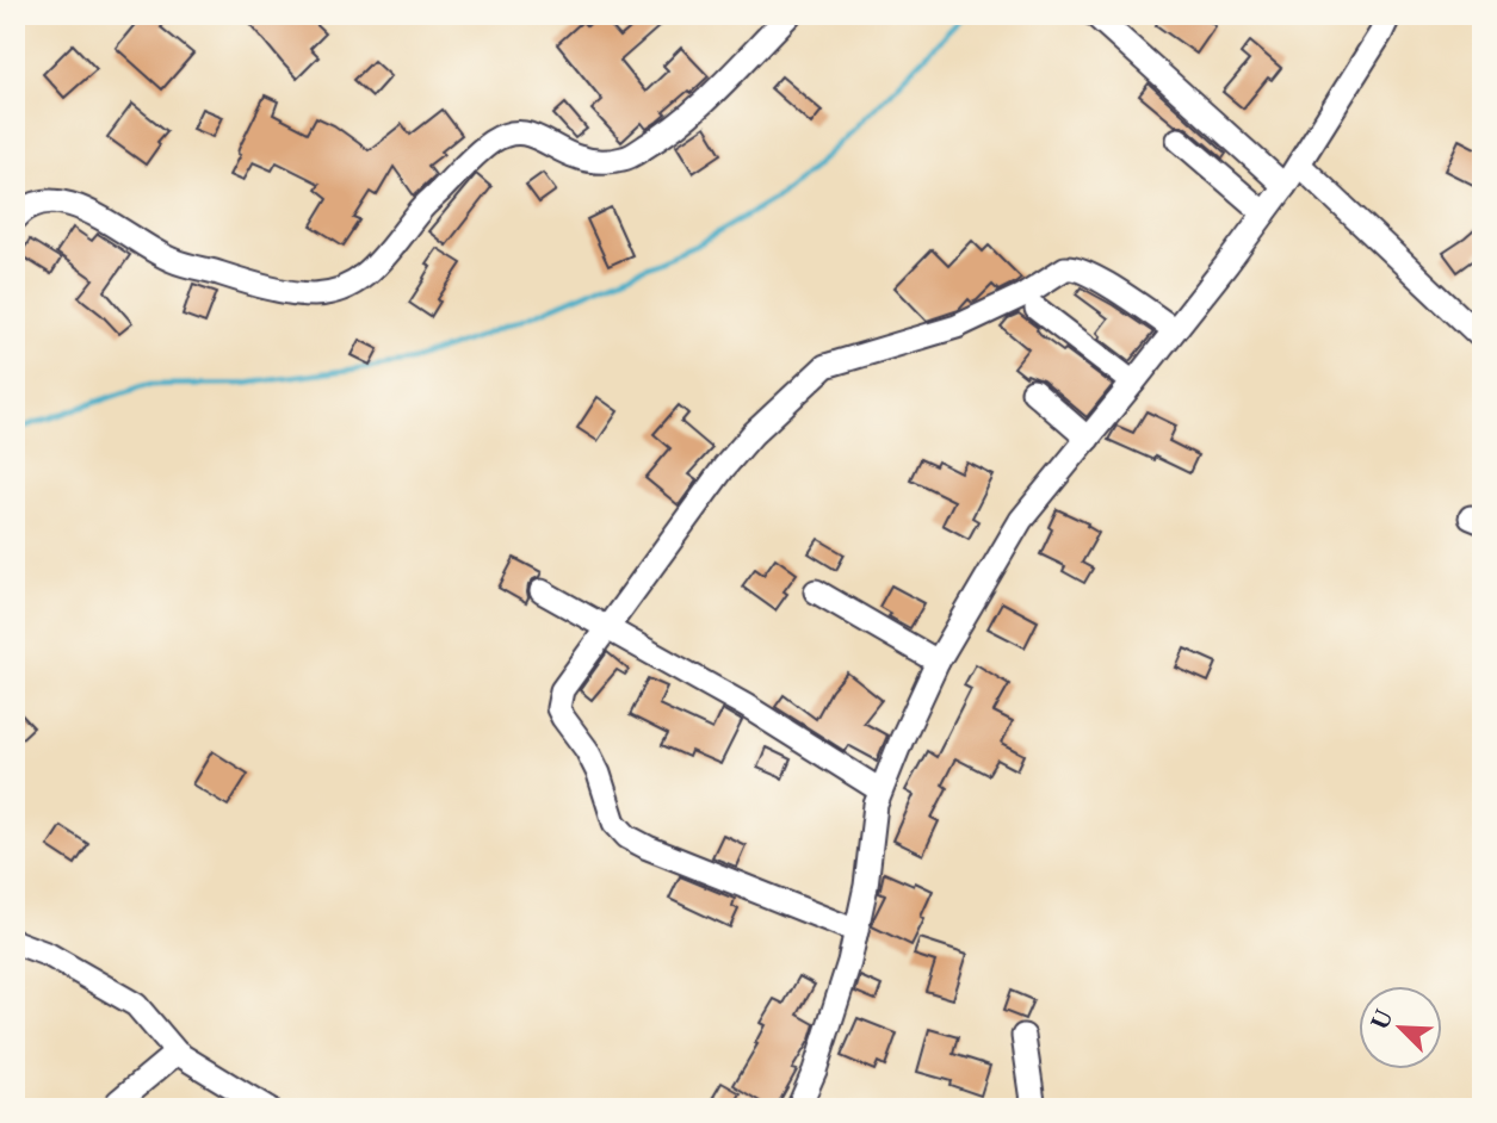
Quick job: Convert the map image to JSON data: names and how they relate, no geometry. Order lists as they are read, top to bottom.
{
  "north": "top left"
}
